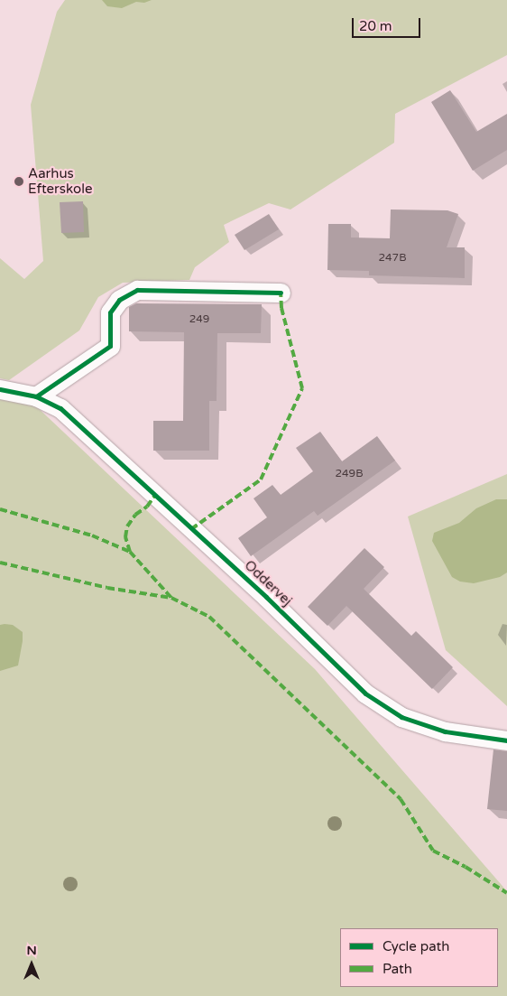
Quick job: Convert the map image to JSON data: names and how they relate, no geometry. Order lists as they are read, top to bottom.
{
  "streets": {
    "street": ["Oddervej"]
  },
  "places": ["Aarhus Efterskole"],
  "house_numbers": ["247B", "249", "249B"],
  "legend": ["Cycle path", "Path"],
  "scale_bar": "20 m",
  "north": "top"
}
